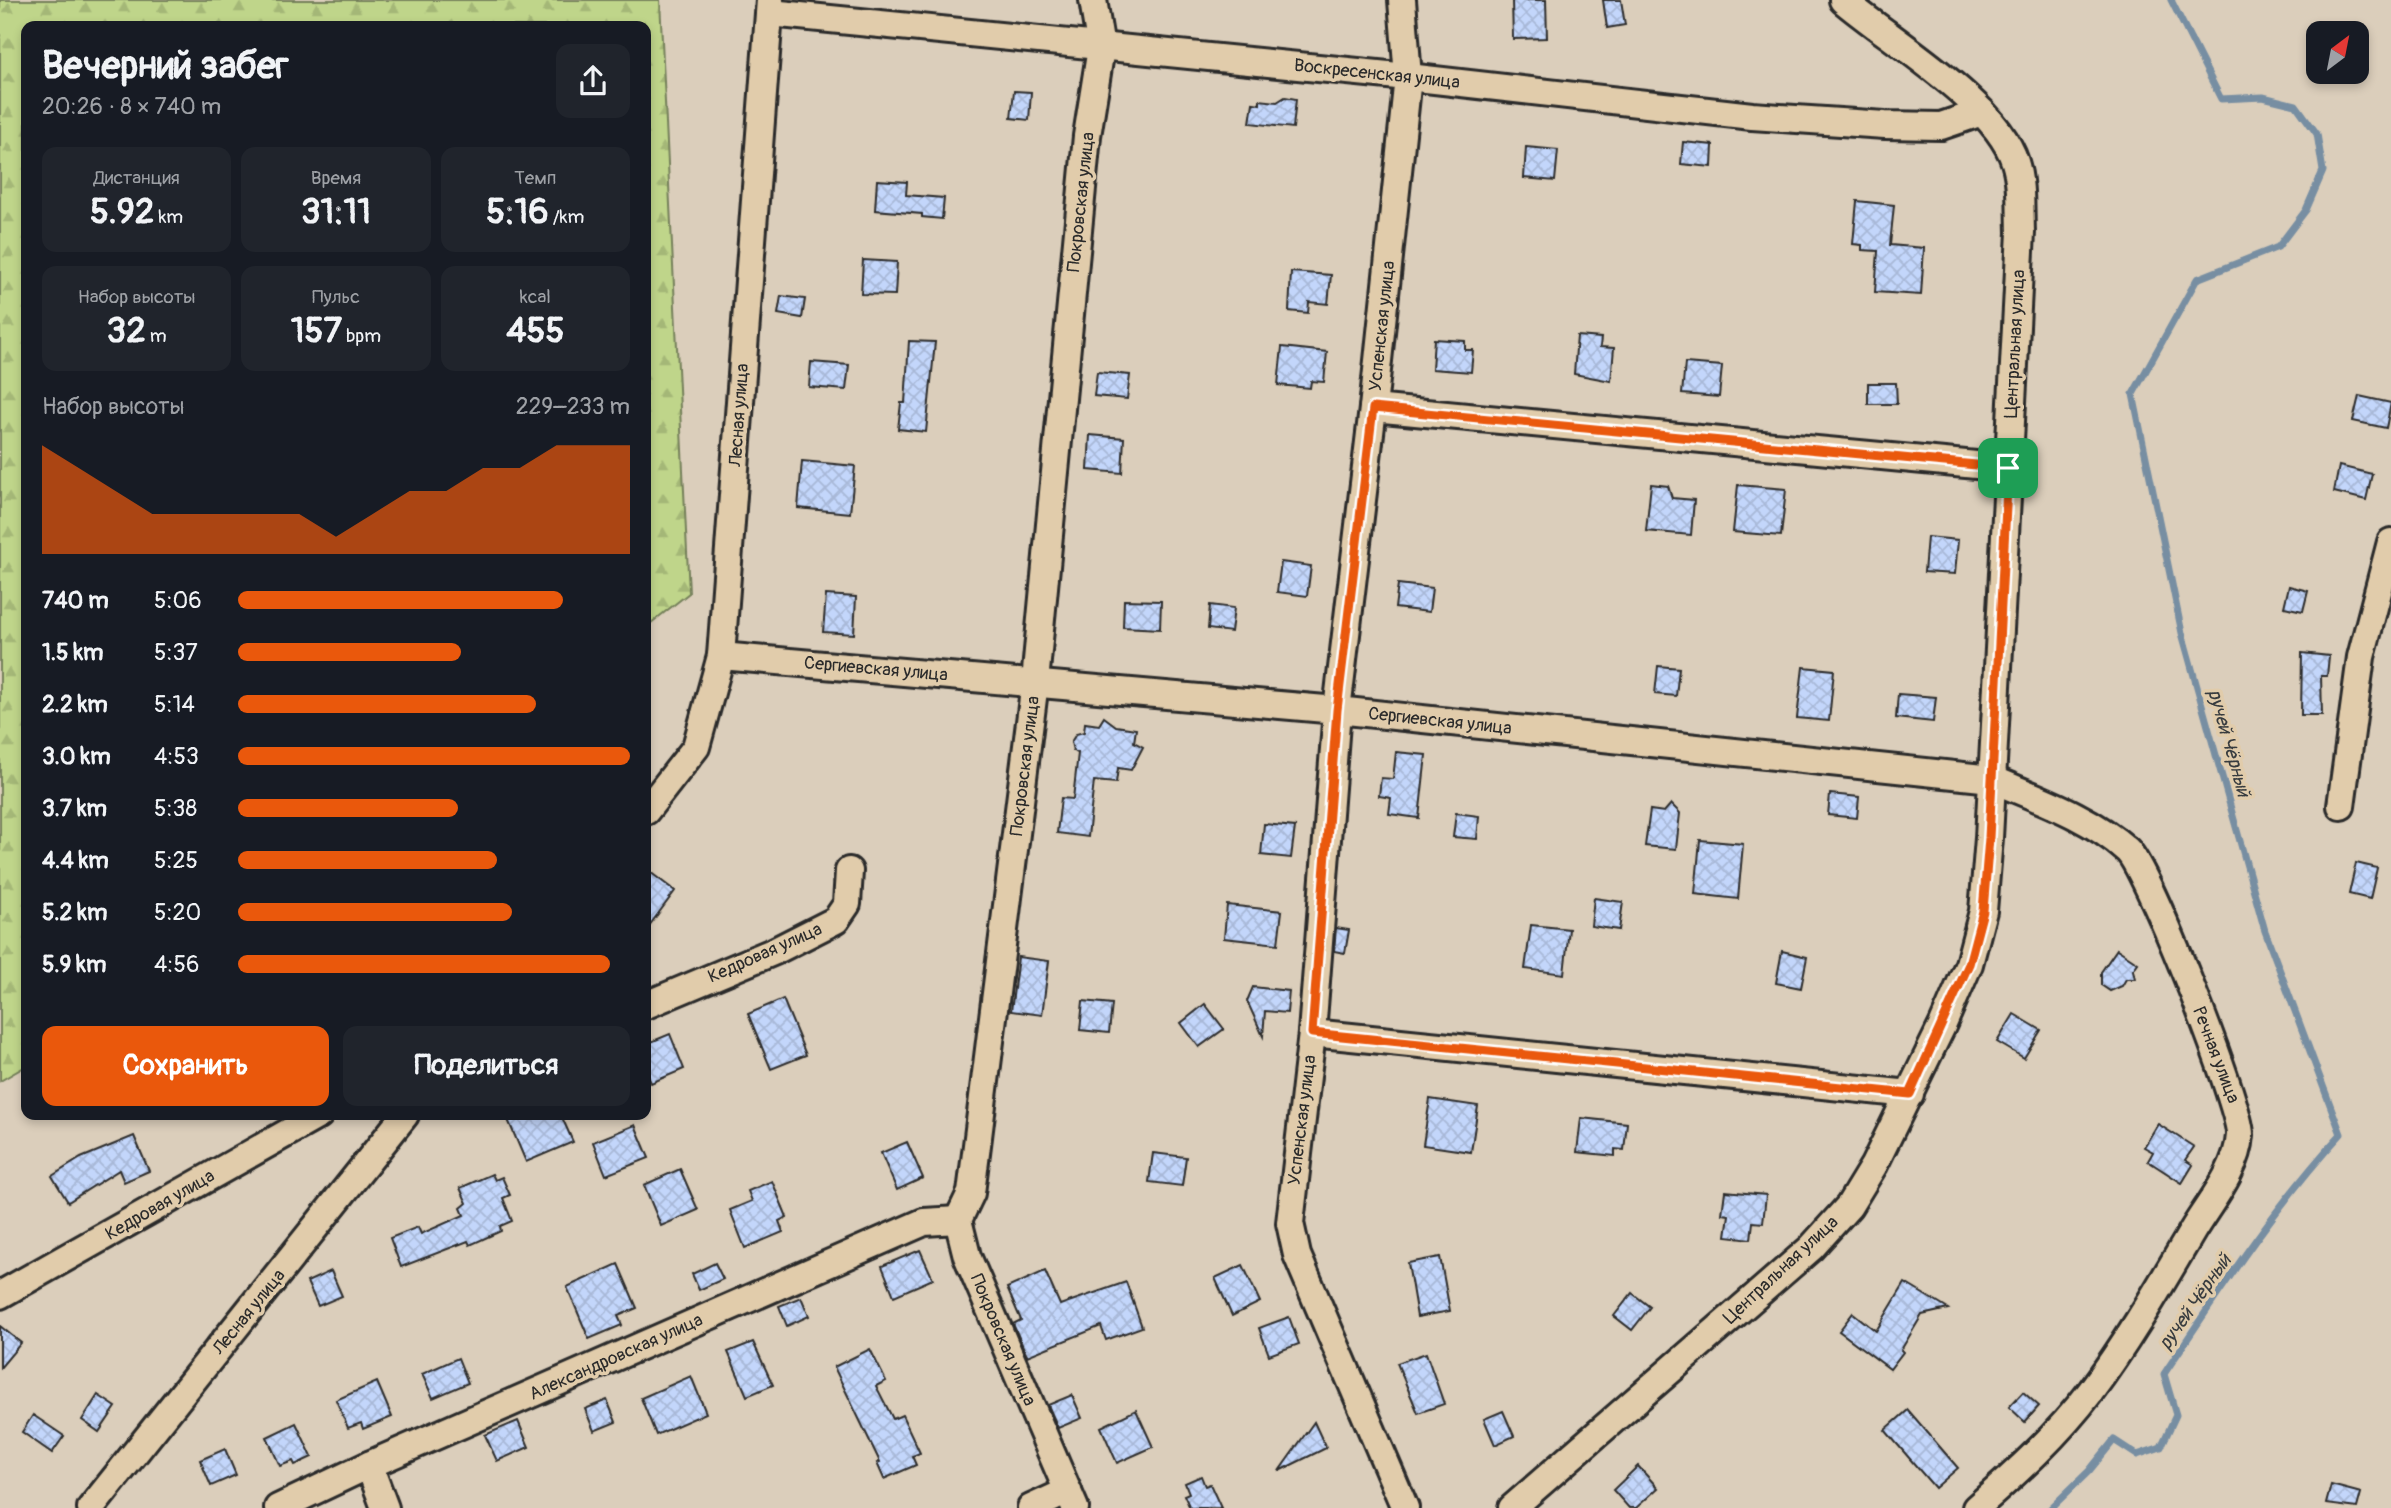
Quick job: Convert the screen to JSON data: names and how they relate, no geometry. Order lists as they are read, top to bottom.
{
  "streets": {
    "street": [
      "Воскресенская улица",
      "Покровская улица",
      "Успенская улица",
      "Центральная улица",
      "Лесная улица",
      "Сергиевская улица",
      "Кедровая улица",
      "Речная улица",
      "Александровская улица"
    ]
  },
  "crossings": [
    ["Воскресенская улица", "Покровская улица"],
    ["Воскресенская улица", "Успенская улица"],
    ["Воскресенская улица", "Центральная улица"],
    ["Воскресенская улица", "Лесная улица"],
    ["Покровская улица", "Сергиевская улица"],
    ["Покровская улица", "Александровская улица"],
    ["Успенская улица", "Сергиевская улица"],
    ["Центральная улица", "Сергиевская улица"],
    ["Центральная улица", "Речная улица"],
    ["Лесная улица", "Сергиевская улица"],
    ["Сергиевская улица", "Речная улица"]
  ],
  "water": ["ручей Чёрный"],
  "north": "top right",
  "page": {
    "heading": ["Вечерний забег", "20:26 · 8 × 740 m"],
    "stats": [
      ["Дистанция", "5.92 km"],
      ["Время", "31:11"],
      ["Темп", "5:16 /km"],
      ["Набор высоты", "32 m"],
      ["Пульс", "157 bpm"],
      ["kcal", "455"]
    ],
    "chart": ["Набор высоты", "229–233 m"],
    "list": [
      {
        "name": "740 m",
        "note": "5:06"
      },
      {
        "name": "1.5 km",
        "note": "5:37"
      },
      {
        "name": "2.2 km",
        "note": "5:14"
      },
      {
        "name": "3.0 km",
        "note": "4:53"
      },
      {
        "name": "3.7 km",
        "note": "5:38"
      },
      {
        "name": "4.4 km",
        "note": "5:25"
      },
      {
        "name": "5.2 km",
        "note": "5:20"
      },
      {
        "name": "5.9 km",
        "note": "4:56"
      }
    ],
    "buttons": ["Сохранить", "Поделиться"]
  }
}
